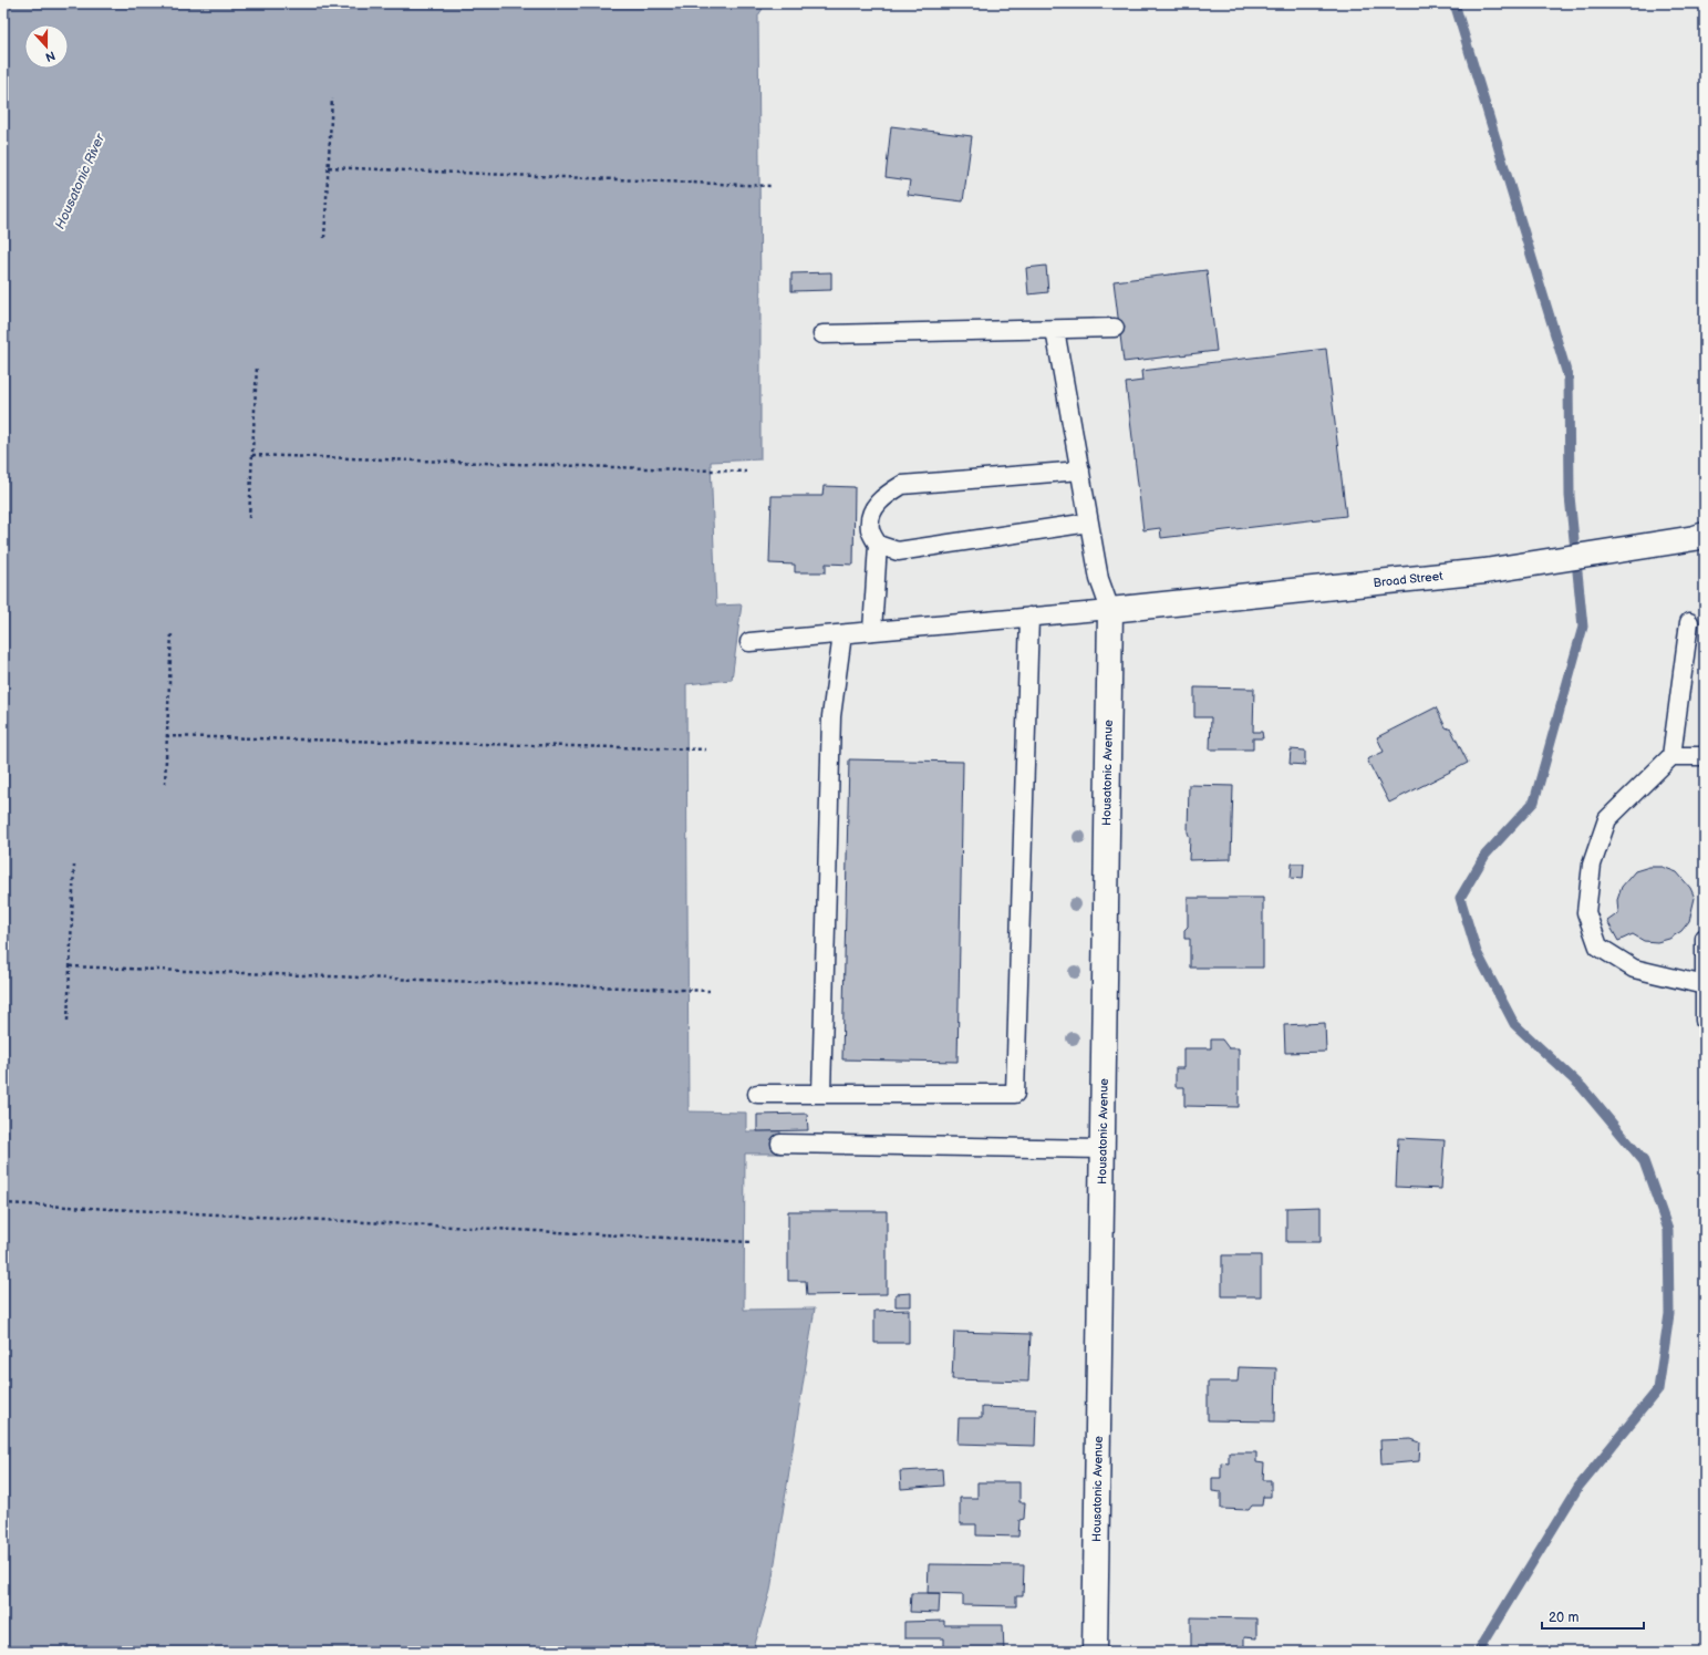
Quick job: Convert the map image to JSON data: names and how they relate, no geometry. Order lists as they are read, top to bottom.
{
  "streets": {
    "street": ["Broad Street", "Housatonic Avenue"]
  },
  "crossings": [
    ["Broad Street", "Housatonic Avenue"]
  ],
  "water": ["Housatonic River"],
  "scale_bar": "20 m",
  "north": "bottom"
}
